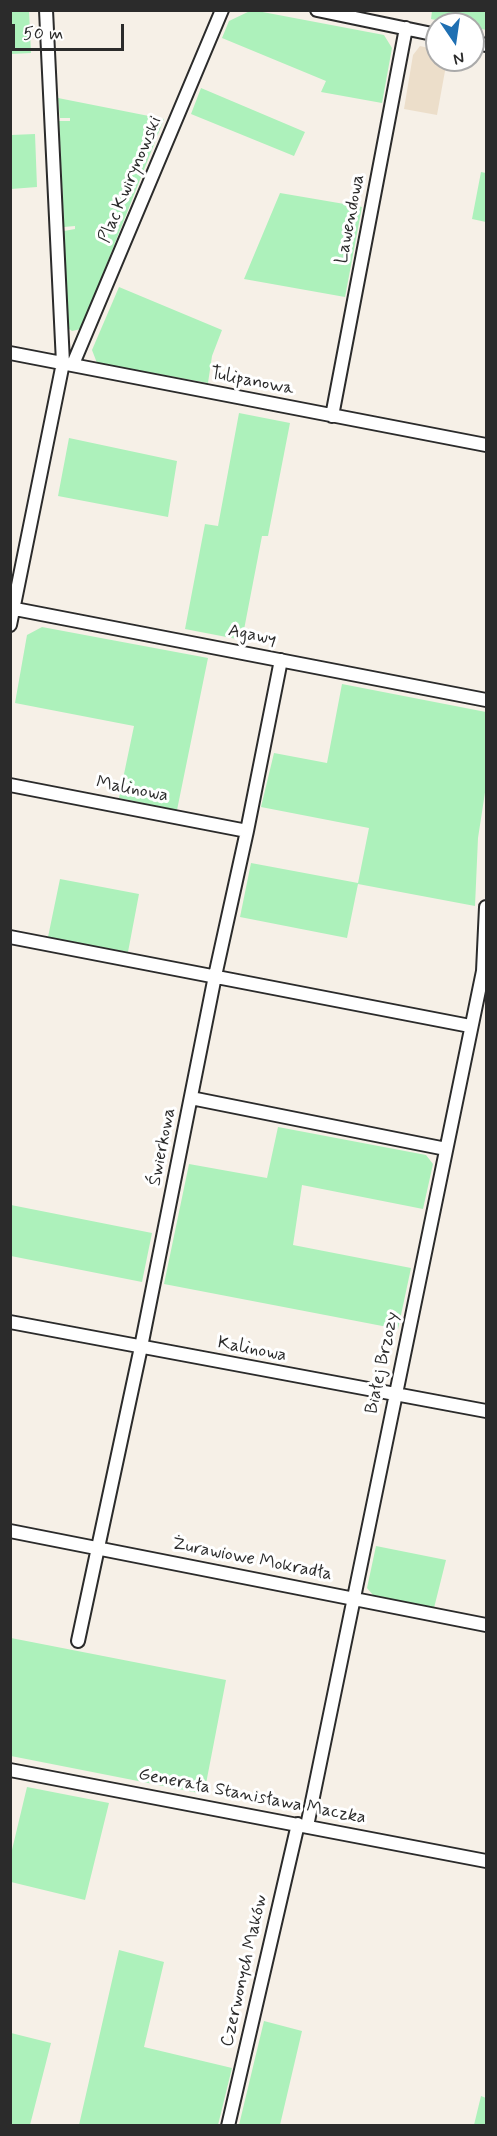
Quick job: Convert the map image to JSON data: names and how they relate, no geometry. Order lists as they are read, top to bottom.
{
  "streets": {
    "street": [
      "Plac Kwirynowski",
      "Lawendowa",
      "Tulipanowa",
      "Agawy",
      "Malinowa",
      "Świerkowa",
      "Kalinowa",
      "Białej Brzozy",
      "Żurawiowe Mokradła",
      "Generała Stanisława Maczka",
      "Czerwonych Maków"
    ]
  },
  "crossings": [
    ["Plac Kwirynowski", "Tulipanowa"],
    ["Lawendowa", "Tulipanowa"],
    ["Agawy", "Świerkowa"],
    ["Malinowa", "Świerkowa"],
    ["Świerkowa", "Kalinowa"],
    ["Świerkowa", "Żurawiowe Mokradła"],
    ["Kalinowa", "Białej Brzozy"],
    ["Białej Brzozy", "Żurawiowe Mokradła"],
    ["Białej Brzozy", "Generała Stanisława Maczka"],
    ["Białej Brzozy", "Czerwonych Maków"],
    ["Generała Stanisława Maczka", "Czerwonych Maków"]
  ],
  "scale_bar": "50 m",
  "north": "bottom"
}
